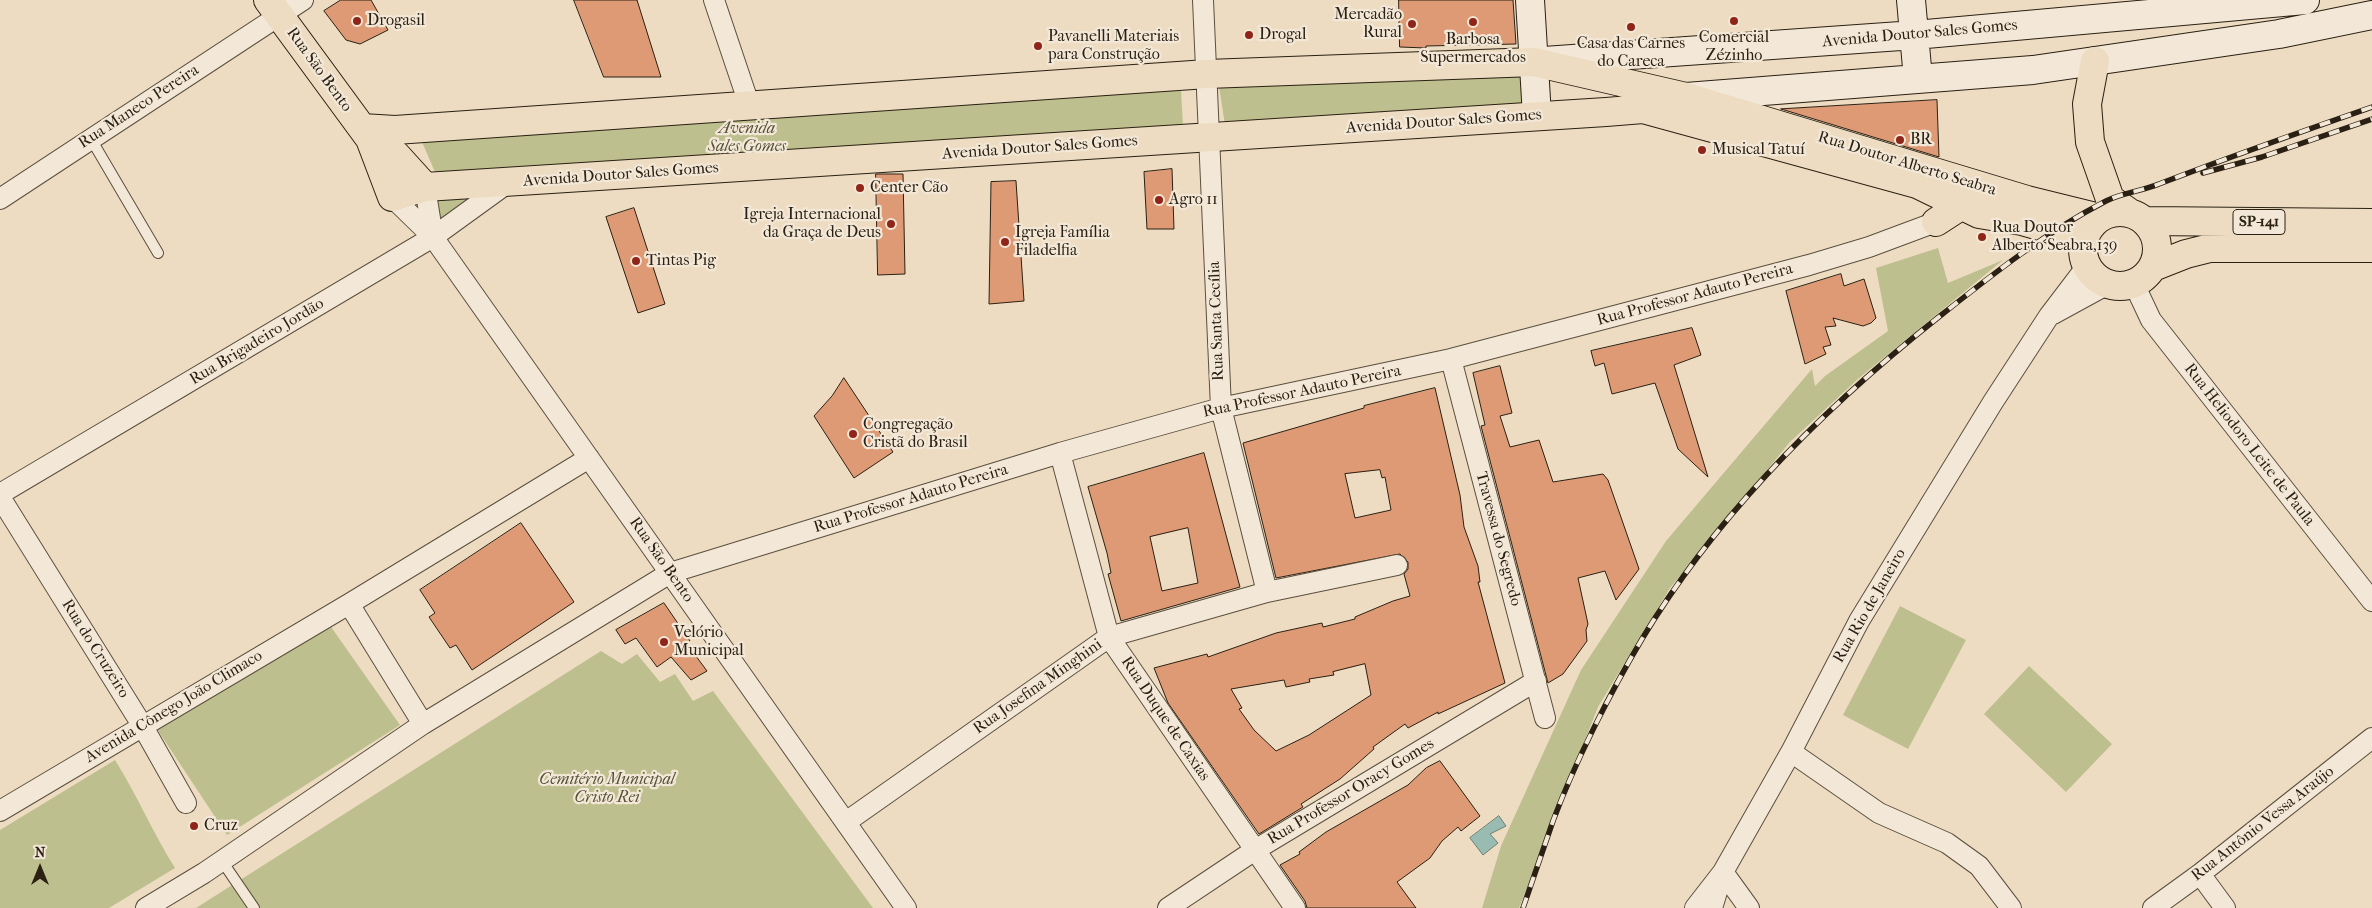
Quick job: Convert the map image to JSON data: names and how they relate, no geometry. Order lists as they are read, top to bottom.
{
  "streets": {
    "main road": [
      "Avenida Doutor Sales Gomes",
      "Rua São Bento",
      "Rua Doutor Alberto Seabra",
      "SP-141"
    ],
    "street": [
      "Rua Maneco Pereira",
      "Rua Professor Adauto Pereira",
      "Rua Santa Cecília",
      "Rua Brigadeiro Jordão",
      "Rua Heliodoro Leite de Paula",
      "Travessa do Segredo",
      "Rua Rio de Janeiro",
      "Rua do Cruzeiro",
      "Rua Josefina Minghini",
      "Avenida Cônego João Climaco",
      "Rua Duque de Caxias",
      "Rua Professor Oracy Gomes",
      "Rua Antônio Vessa Araújo"
    ]
  },
  "crossings": [
    ["Avenida Doutor Sales Gomes", "Rua São Bento"],
    ["Avenida Doutor Sales Gomes", "Rua Doutor Alberto Seabra"],
    ["Avenida Doutor Sales Gomes", "Rua Santa Cecília"],
    ["Avenida Doutor Sales Gomes", "Rua Brigadeiro Jordão"],
    ["Rua São Bento", "Rua Maneco Pereira"],
    ["Rua São Bento", "Rua Professor Adauto Pereira"],
    ["Rua São Bento", "Rua Brigadeiro Jordão"],
    ["Rua São Bento", "Rua Josefina Minghini"],
    ["Rua São Bento", "Avenida Cônego João Climaco"],
    ["Rua Doutor Alberto Seabra", "SP-141"],
    ["Rua Doutor Alberto Seabra", "Rua Heliodoro Leite de Paula"],
    ["Rua Doutor Alberto Seabra", "Rua Rio de Janeiro"],
    ["SP-141", "Rua Heliodoro Leite de Paula"],
    ["SP-141", "Rua Rio de Janeiro"],
    ["Rua Professor Adauto Pereira", "Rua Santa Cecília"],
    ["Rua Professor Adauto Pereira", "Travessa do Segredo"],
    ["Rua Professor Adauto Pereira", "Rua Duque de Caxias"],
    ["Rua Santa Cecília", "Rua Josefina Minghini"],
    ["Rua Brigadeiro Jordão", "Rua do Cruzeiro"],
    ["Rua Heliodoro Leite de Paula", "Rua Rio de Janeiro"],
    ["Travessa do Segredo", "Rua Professor Oracy Gomes"],
    ["Rua do Cruzeiro", "Avenida Cônego João Climaco"],
    ["Rua Josefina Minghini", "Rua Duque de Caxias"],
    ["Rua Duque de Caxias", "Rua Professor Oracy Gomes"]
  ],
  "parks": ["Avenida Sales Gomes", "Cemitério Municipal Cristo Rei"],
  "places": [
    "Drogasil",
    "Comercial Zézinho",
    "Barbosa Supermercados",
    "Mercadão Rural",
    "Casa das Carnes do Careca",
    "Drogal",
    "Pavanelli Materiais para Construção",
    "BR",
    "Musical Tatuí",
    "Center Cão",
    "Agro 11",
    "Igreja Internacional da Graça de Deus",
    "Rua Doutor Alberto Seabra,139",
    "Igreja Família Filadelfia",
    "Tintas Pig",
    "Congregação Cristã do Brasil",
    "Velório Municipal",
    "Cruz"
  ],
  "north": "top"
}
